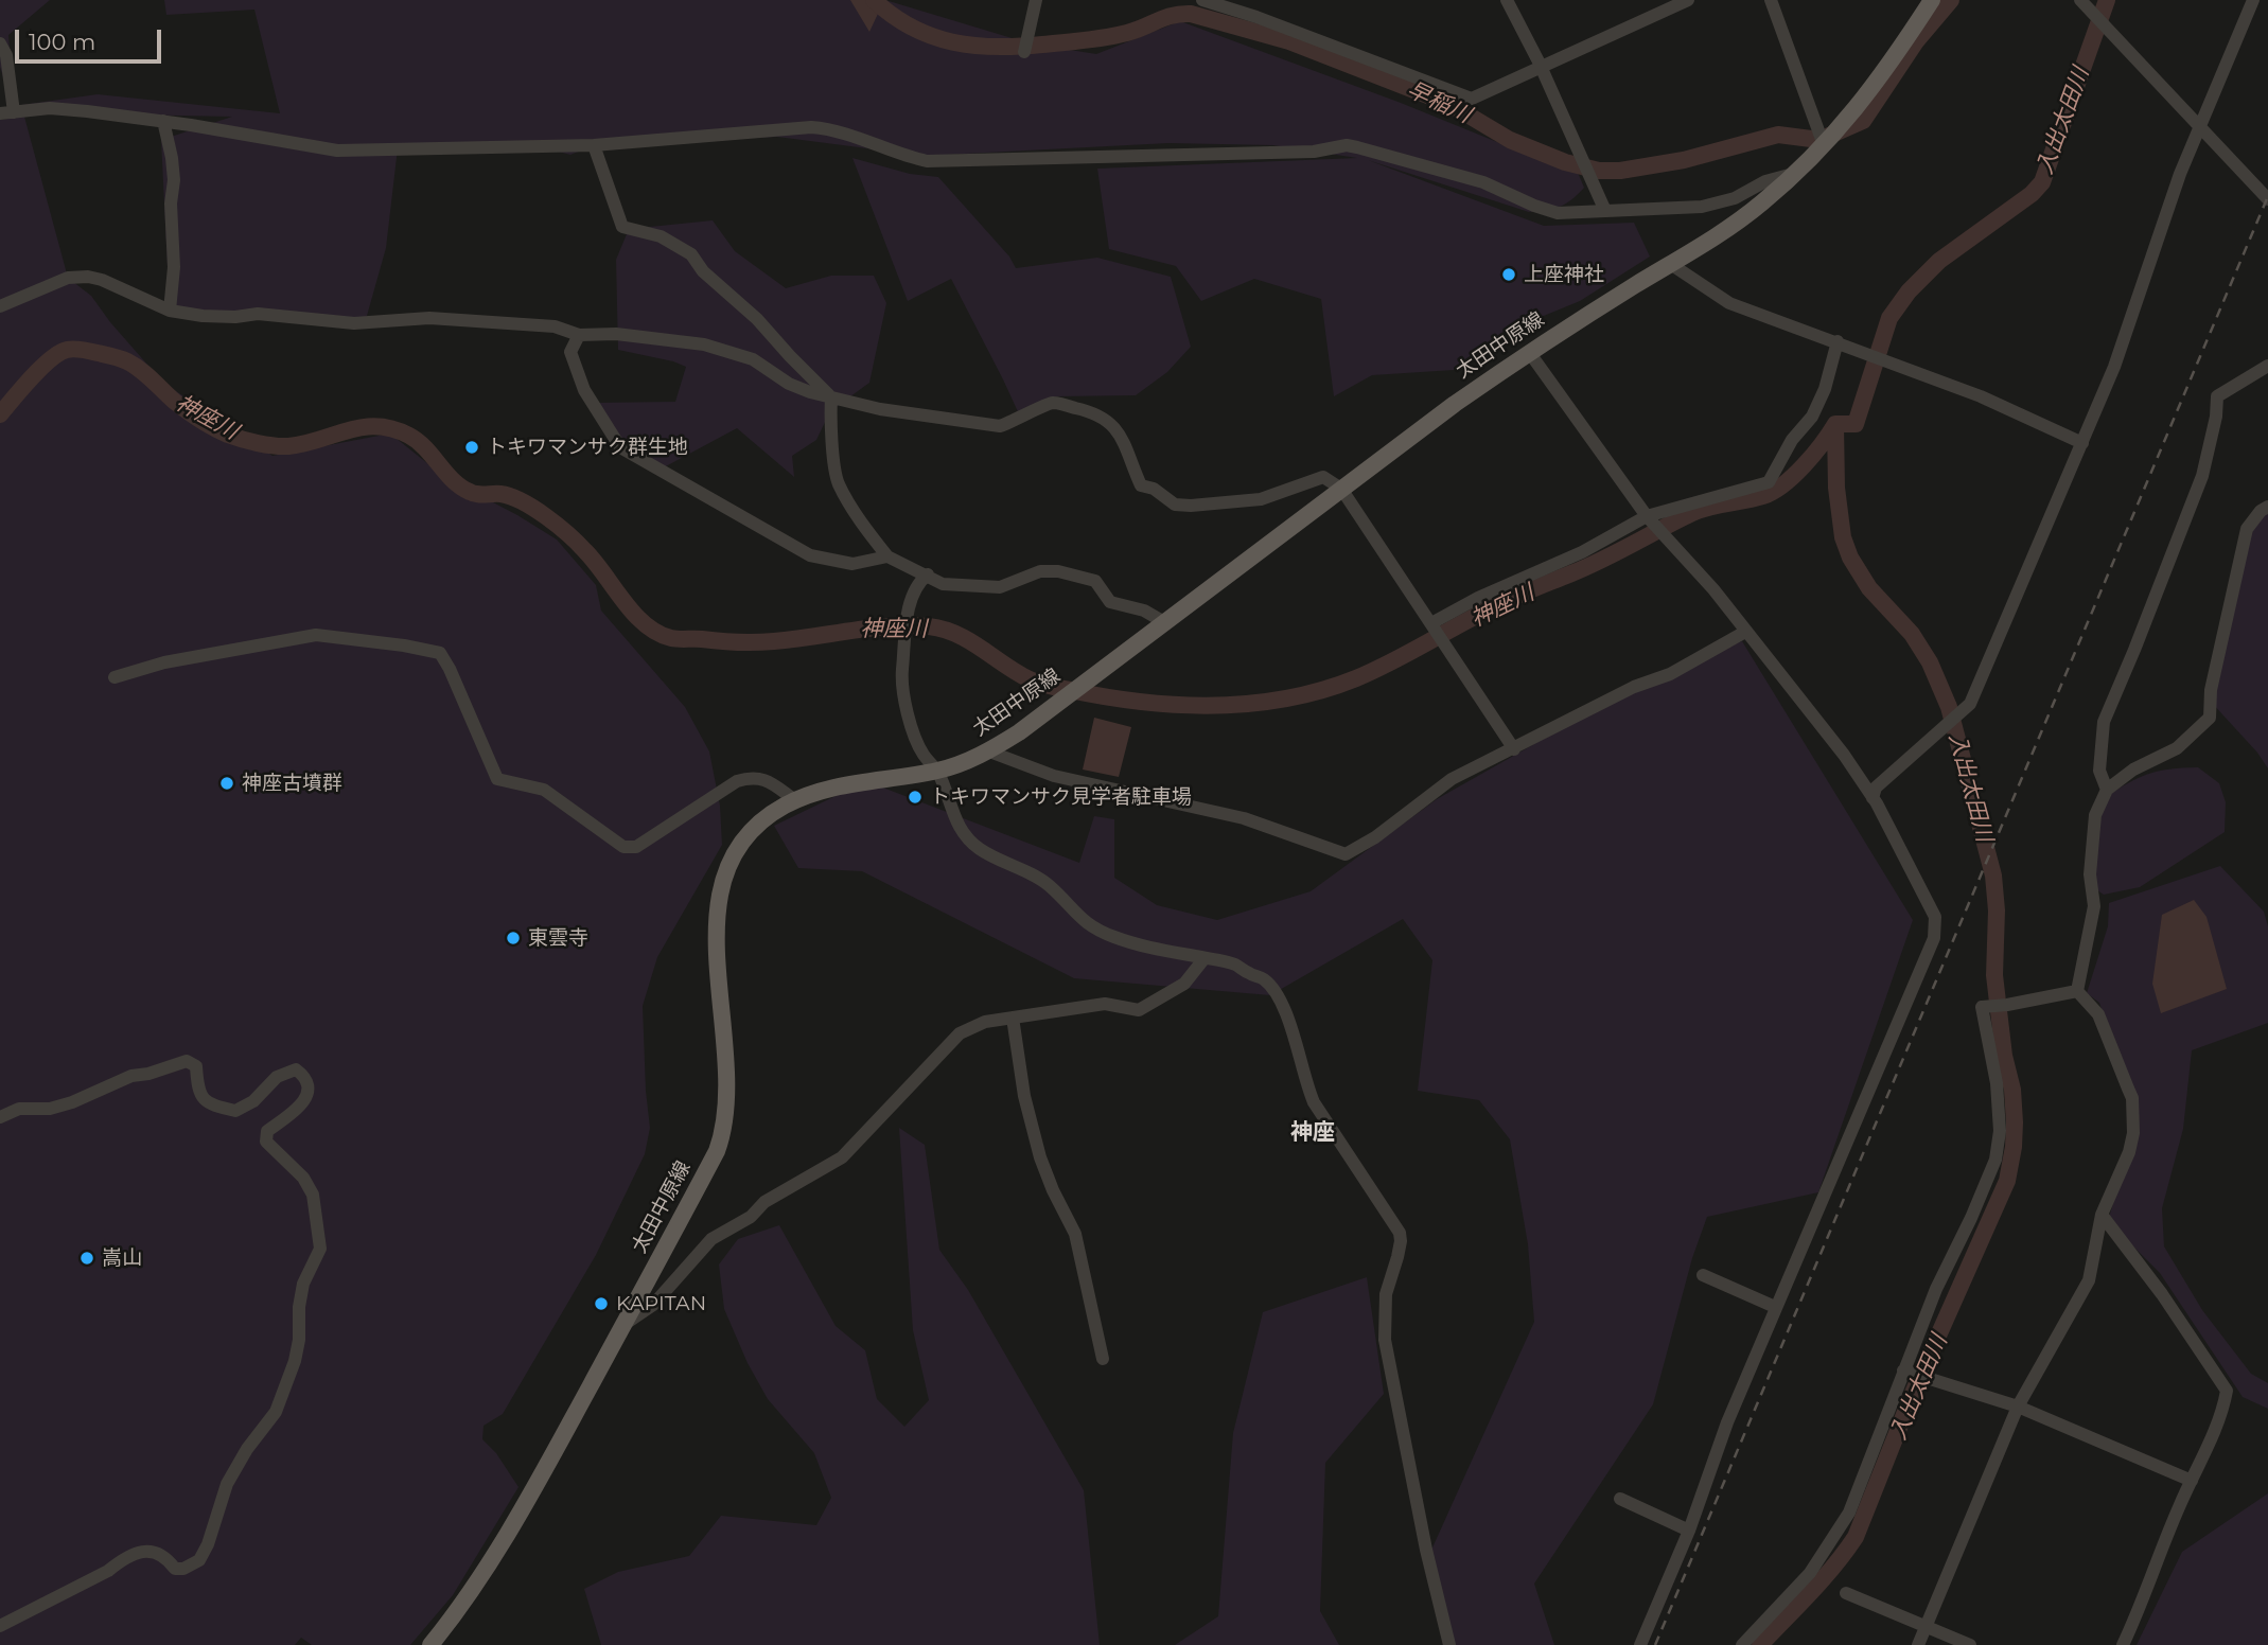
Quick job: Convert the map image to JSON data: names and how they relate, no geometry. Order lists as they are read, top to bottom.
{
  "streets": {
    "main road": ["太田中原線"]
  },
  "districts": ["神座"],
  "water": ["早稲川", "入出太田川", "神座川"],
  "places": [
    "上座神社",
    "トキワマンサク群生地",
    "神座古墳群",
    "トキワマンサク見学者駐車場",
    "東雲寺",
    "嵩山",
    "KAPITAN"
  ],
  "scale_bar": "100 m"
}
